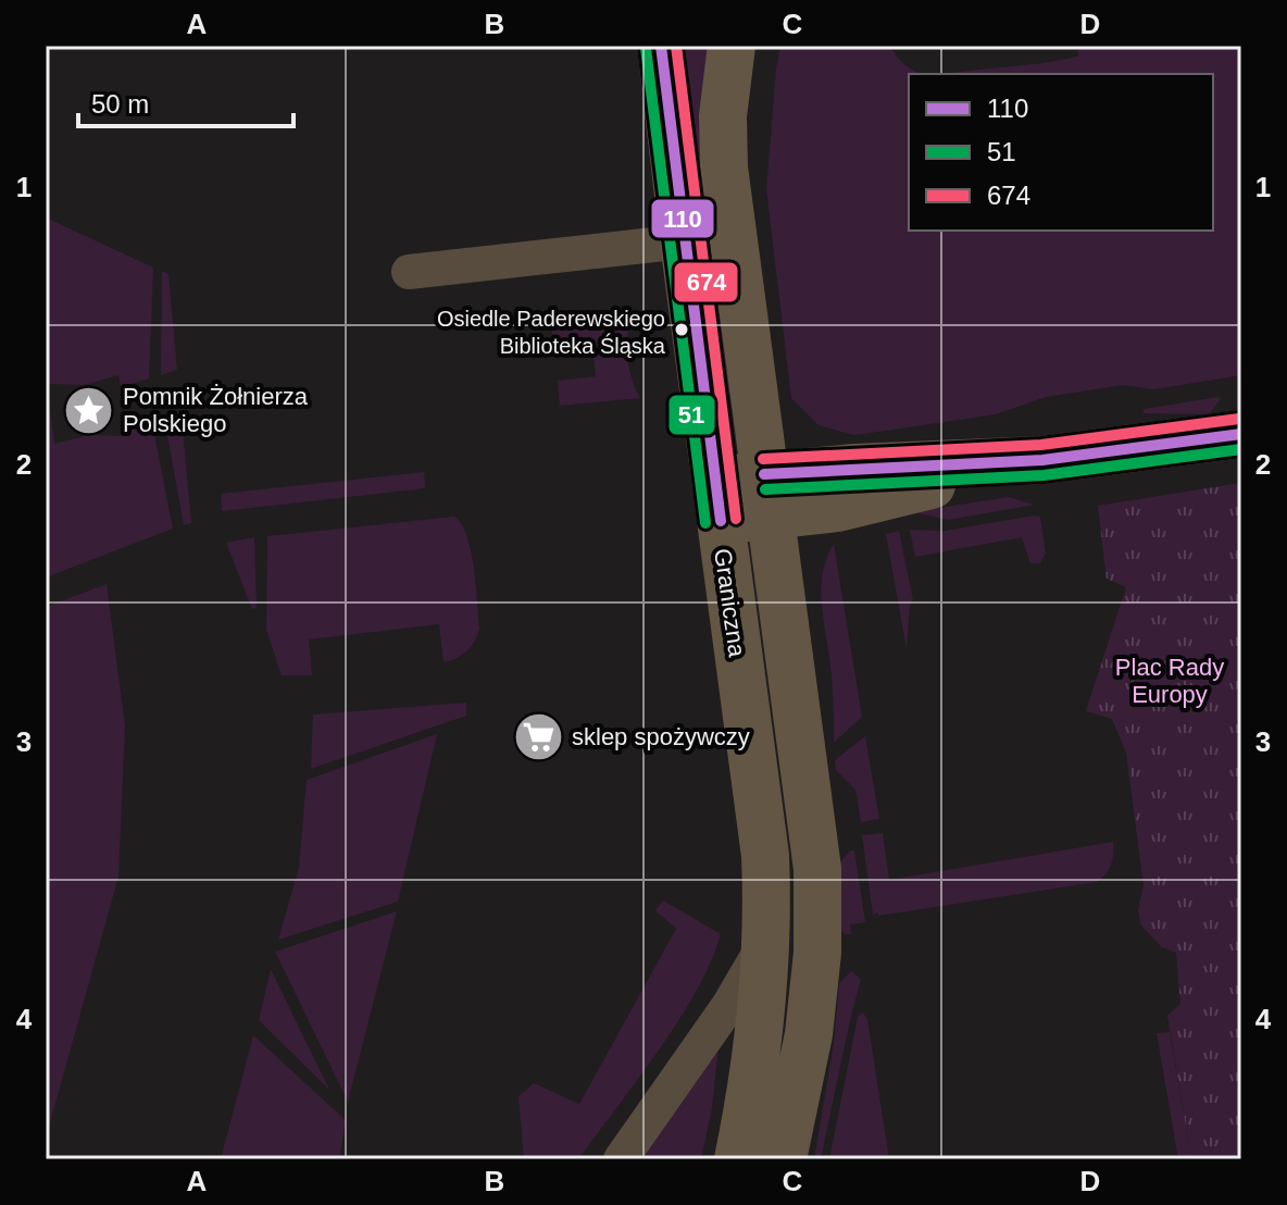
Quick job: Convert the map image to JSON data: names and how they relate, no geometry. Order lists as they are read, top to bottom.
{
  "streets": {
    "street": ["Graniczna"]
  },
  "parks": ["Plac Rady Europy"],
  "places": {
    "other": ["Osiedle Paderewskiego Biblioteka Śląska"],
    "place": ["Pomnik Żołnierza Polskiego"],
    "supermarket": ["sklep spożywczy"]
  },
  "lines": ["transit line 110", "transit line 674", "transit line 51"],
  "legend": ["110", "51", "674"],
  "scale_bar": "50 m",
  "grid": {
    "columns": [
      "A",
      "B",
      "C",
      "D"
    ],
    "rows": [
      "1",
      "2",
      "3",
      "4"
    ]
  }
}
